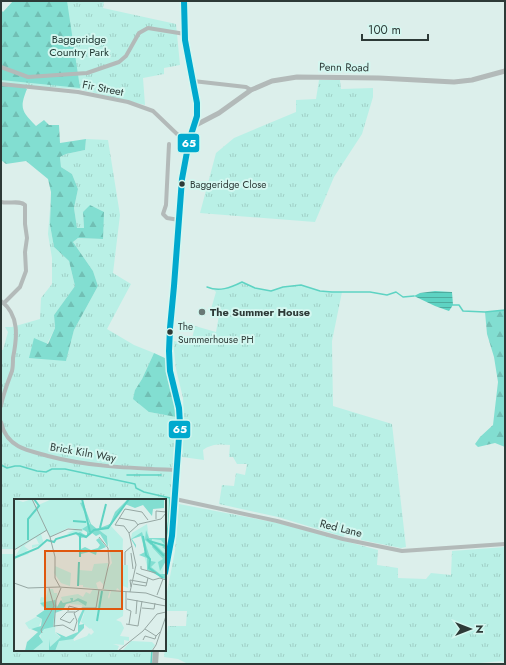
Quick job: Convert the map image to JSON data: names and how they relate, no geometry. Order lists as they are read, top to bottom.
{
  "streets": {
    "street": [
      "Penn Road",
      "Fir Street",
      "Brick Kiln Way",
      "Red Lane"
    ]
  },
  "parks": ["Baggeridge Country Park"],
  "places": ["Baggeridge Close", "The Summer House", "The Summerhouse PH"],
  "lines": ["transit line 65"],
  "scale_bar": "100 m",
  "north": "right"
}
